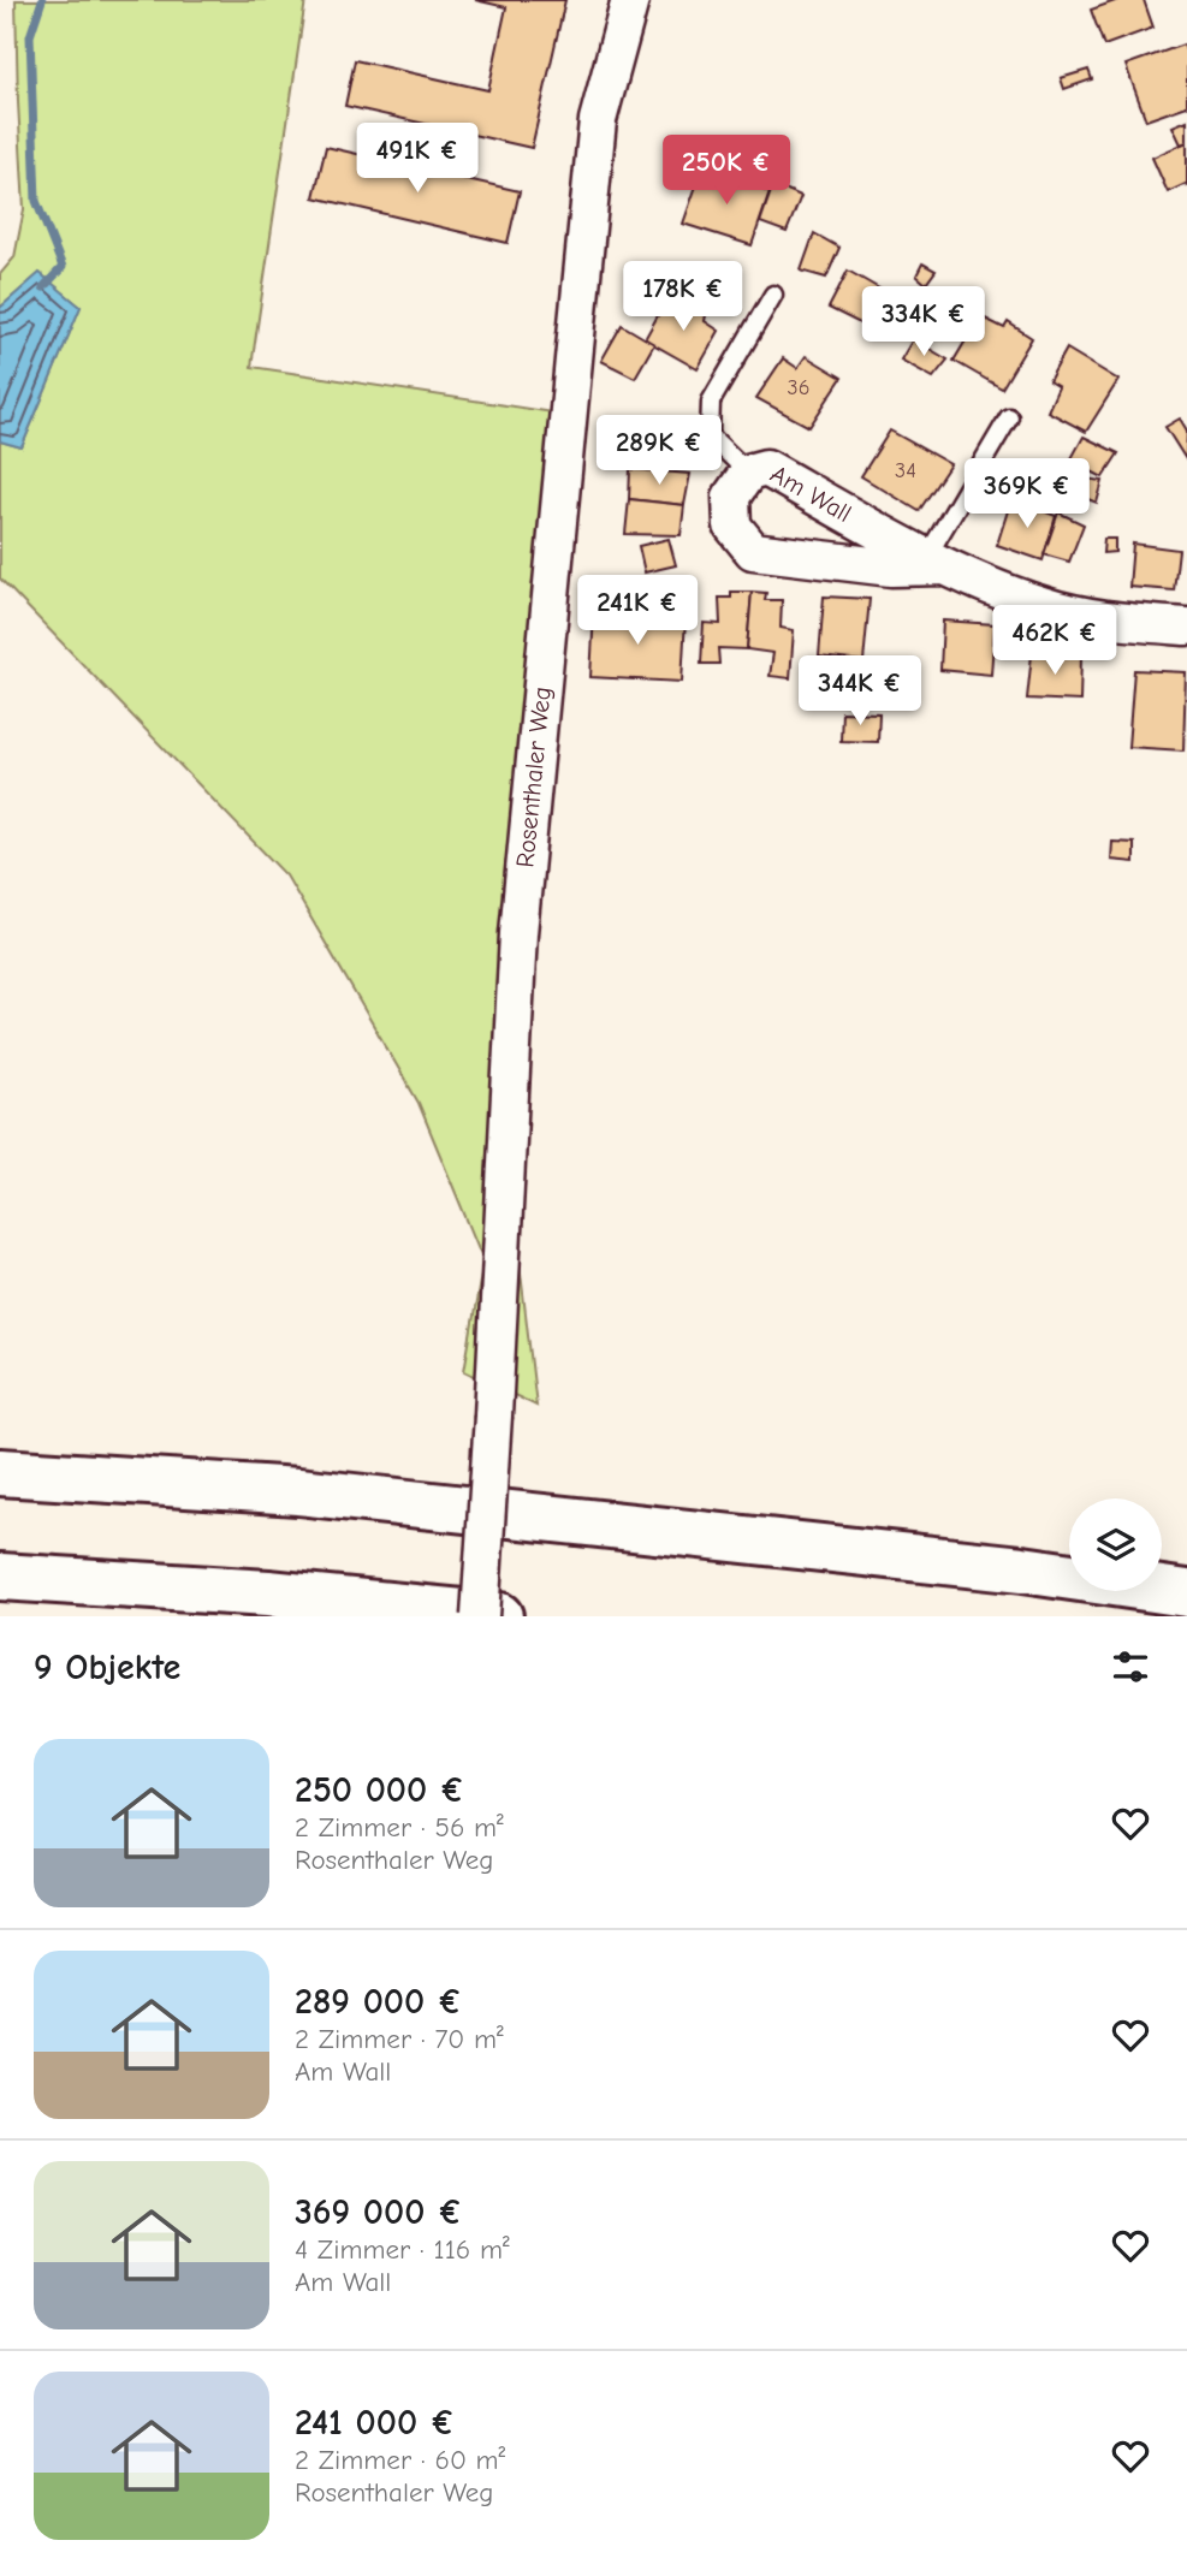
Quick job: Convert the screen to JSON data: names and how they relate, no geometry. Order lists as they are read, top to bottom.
{
  "streets": {
    "street": ["Am Wall", "Rosenthaler Weg"]
  },
  "house_numbers": ["36", "34"],
  "page": {
    "price": [
      "491K €",
      "250K €",
      "178K €",
      "334K €",
      "289K €",
      "369K €",
      "241K €",
      "462K €",
      "344K €"
    ],
    "heading": "9 Objekte",
    "list": [
      {
        "name": "250 000 €",
        "note": "2 Zimmer · 56 m² · Rosenthaler Weg"
      },
      {
        "name": "289 000 €",
        "note": "2 Zimmer · 70 m² · Am Wall"
      },
      {
        "name": "369 000 €",
        "note": "4 Zimmer · 116 m² · Am Wall"
      },
      {
        "name": "241 000 €",
        "note": "2 Zimmer · 60 m² · Rosenthaler Weg"
      }
    ]
  }
}
